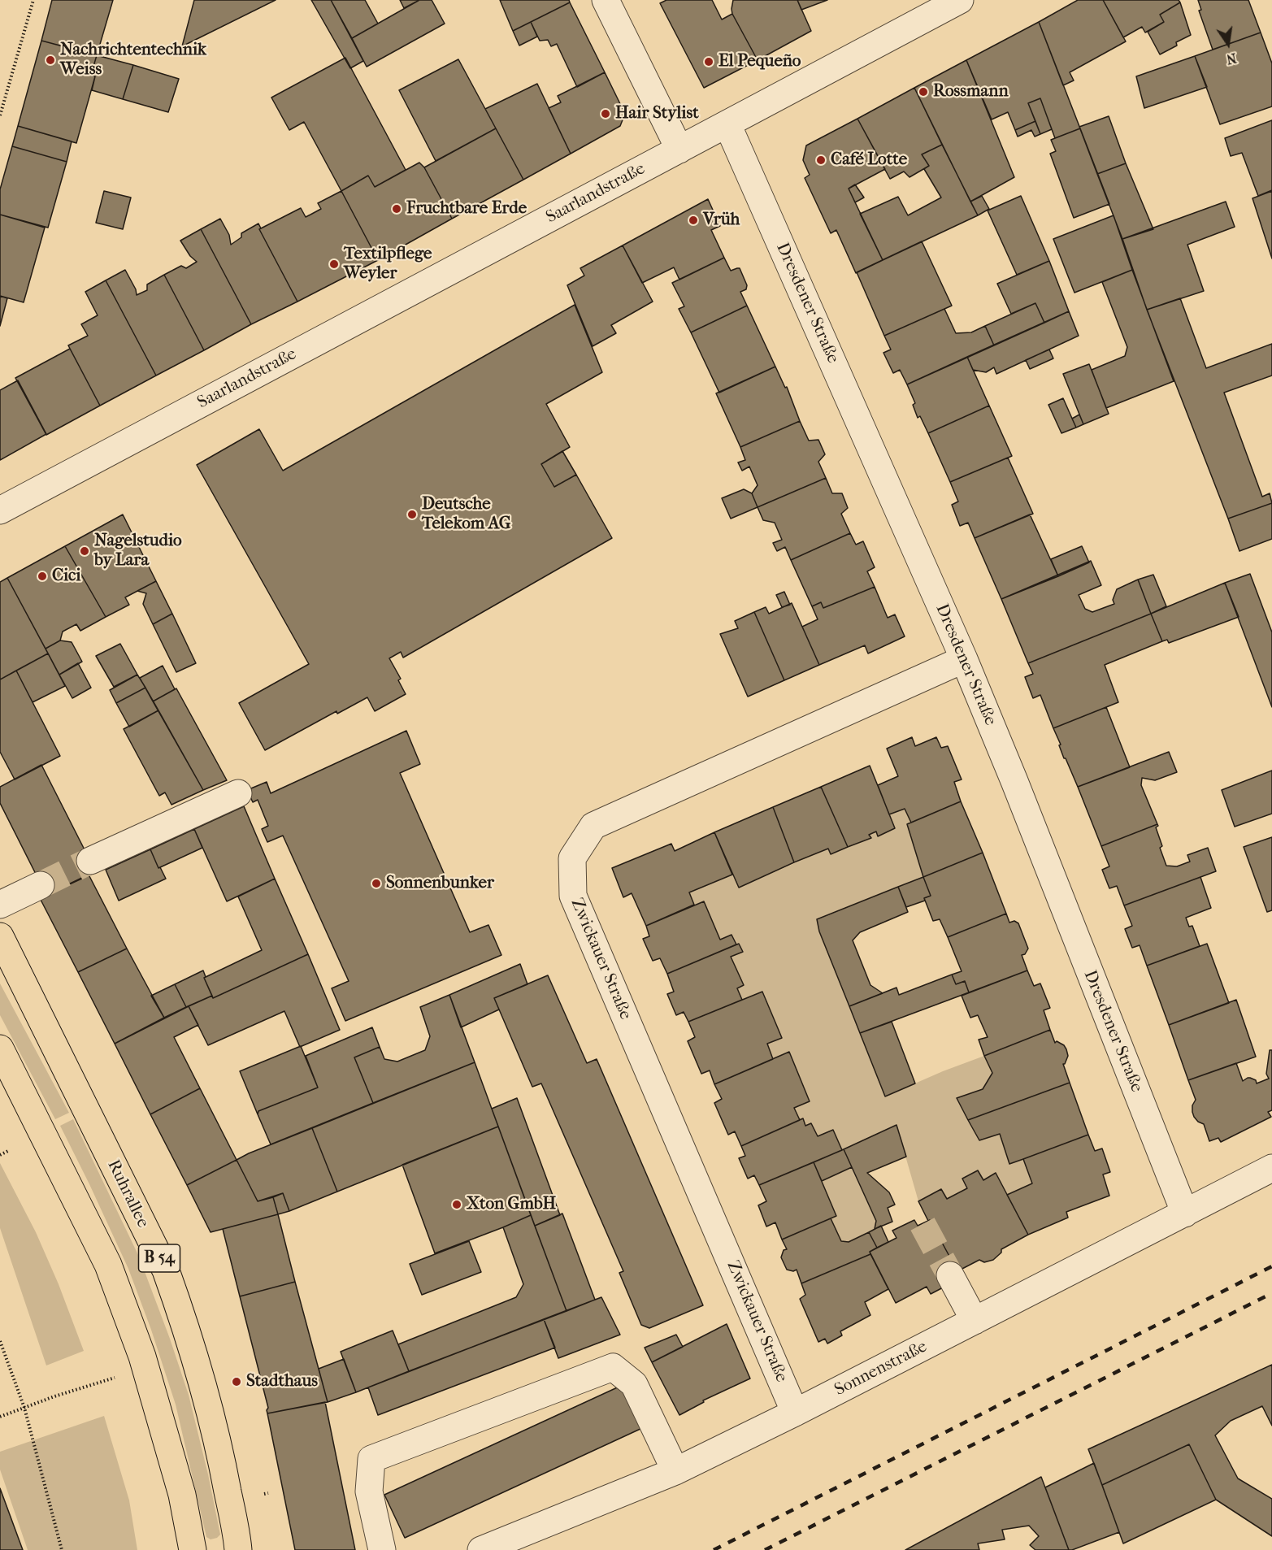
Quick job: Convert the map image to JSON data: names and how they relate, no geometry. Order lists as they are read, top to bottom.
{
  "streets": {
    "main road": ["Ruhrallee", "B 54"],
    "street": [
      "Saarlandstraße",
      "Dresdener Straße",
      "Zwickauer Straße",
      "Sonnenstraße"
    ]
  },
  "crossings": [
    ["Saarlandstraße", "Dresdener Straße"],
    ["Dresdener Straße", "Zwickauer Straße"],
    ["Dresdener Straße", "Sonnenstraße"],
    ["Zwickauer Straße", "Sonnenstraße"]
  ],
  "places": [
    "Nachrichtentechnik Weiss",
    "El Pequeño",
    "Rossmann",
    "Hair Stylist",
    "Café Lotte",
    "Fruchtbare Erde",
    "Vrüh",
    "Textilpflege Weyler",
    "Deutsche Telekom AG",
    "Nagelstudio by Lara",
    "Cici",
    "Sonnenbunker",
    "Xton GmbH",
    "Stadthaus"
  ],
  "north": "bottom"
}
